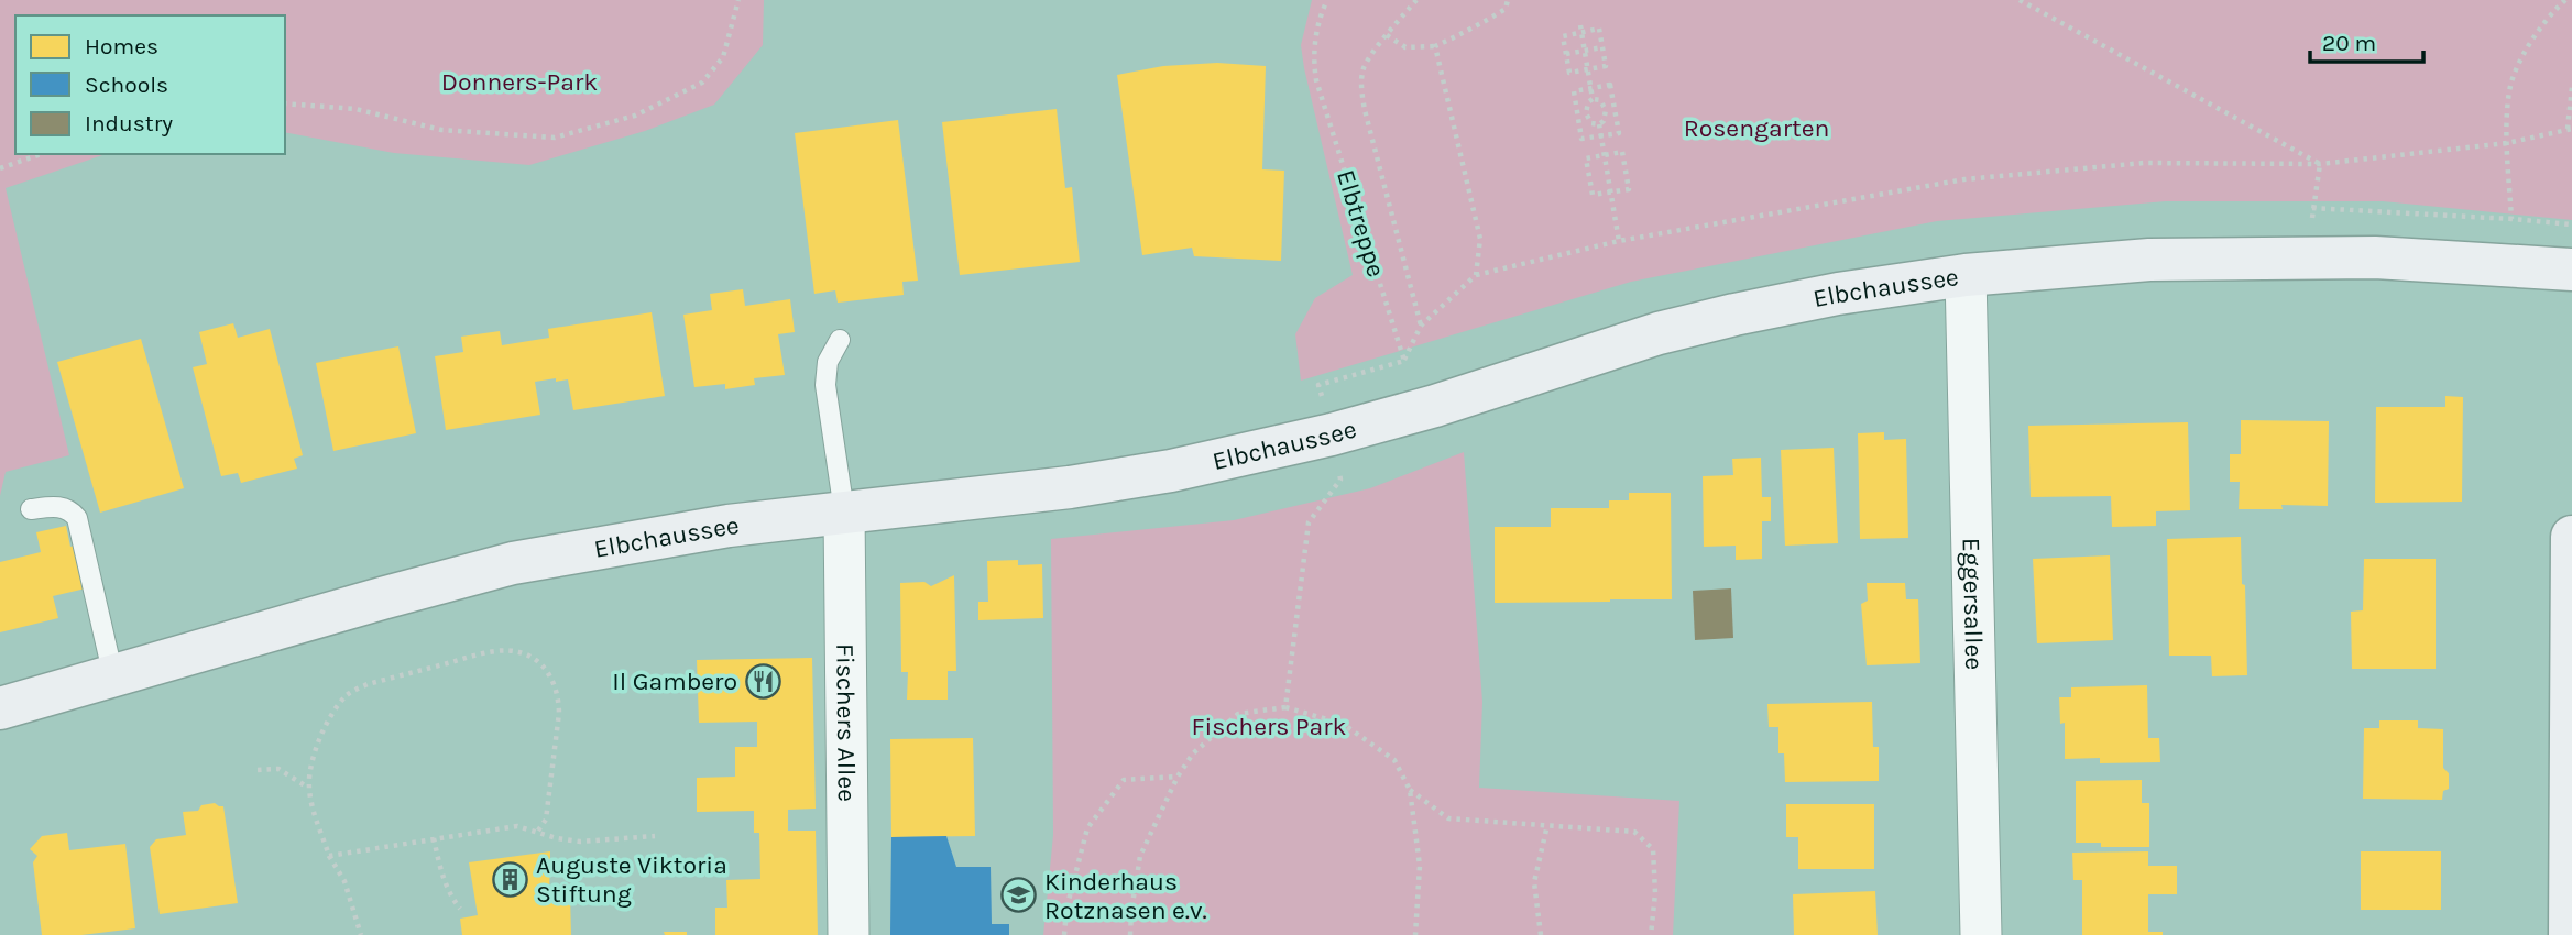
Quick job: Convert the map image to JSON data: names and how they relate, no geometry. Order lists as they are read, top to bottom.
{
  "streets": {
    "main road": ["Elbchaussee"],
    "street": ["Eggersallee", "Fischers Allee"],
    "path": ["Elbtreppe"]
  },
  "crossings": [
    ["Elbchaussee", "Eggersallee"],
    ["Elbchaussee", "Fischers Allee"]
  ],
  "parks": ["Donners-Park", "Rosengarten", "Fischers Park"],
  "places": {
    "restaurant": ["Il Gambero"],
    "building": ["Auguste Viktoria Stiftung"],
    "school or university": ["Kinderhaus Rotznasen e.v."]
  },
  "legend": ["Homes", "Schools", "Industry"],
  "scale_bar": "20 m"
}
